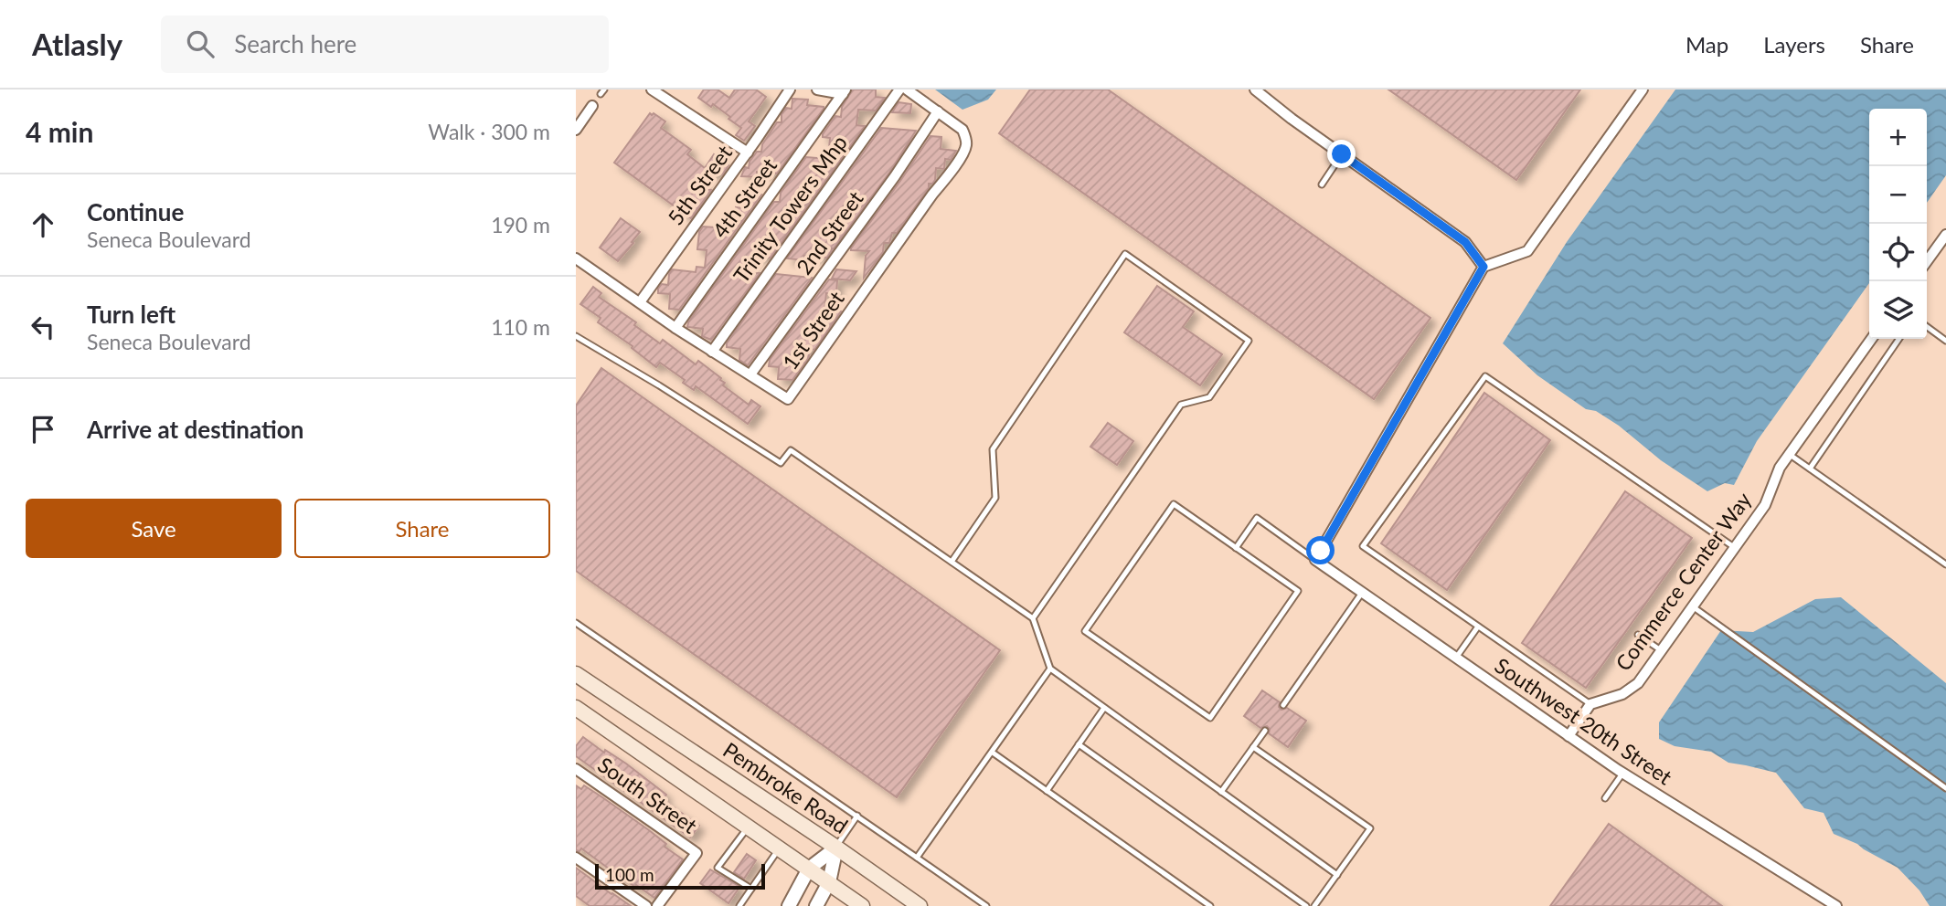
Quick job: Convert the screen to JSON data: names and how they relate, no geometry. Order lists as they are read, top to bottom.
{
  "streets": {
    "main road": ["Pembroke Road"],
    "street": [
      "5th Street",
      "4th Street",
      "Trinity Towers Mhp",
      "2nd Street",
      "1st Street",
      "Commerce Center Way",
      "Southwest 20th Street",
      "South Street"
    ]
  },
  "crossings": [
    ["5th Street", "1st Street"],
    ["4th Street", "1st Street"],
    ["Trinity Towers Mhp", "1st Street"],
    ["2nd Street", "1st Street"]
  ],
  "scale_bar": "100 m",
  "page": {
    "header": "Atlasly",
    "search": "Search here",
    "nav": ["Map", "Layers", "Share"],
    "heading": ["4 min", "Walk · 300 m"],
    "map_buttons": ["+", "−"],
    "list": [
      ["Continue", "Seneca Boulevard", "190 m"],
      ["Turn left", "Seneca Boulevard", "110 m"],
      "Arrive at destination"
    ],
    "buttons": ["Save", "Share"],
    "scale": "100 m"
  }
}
